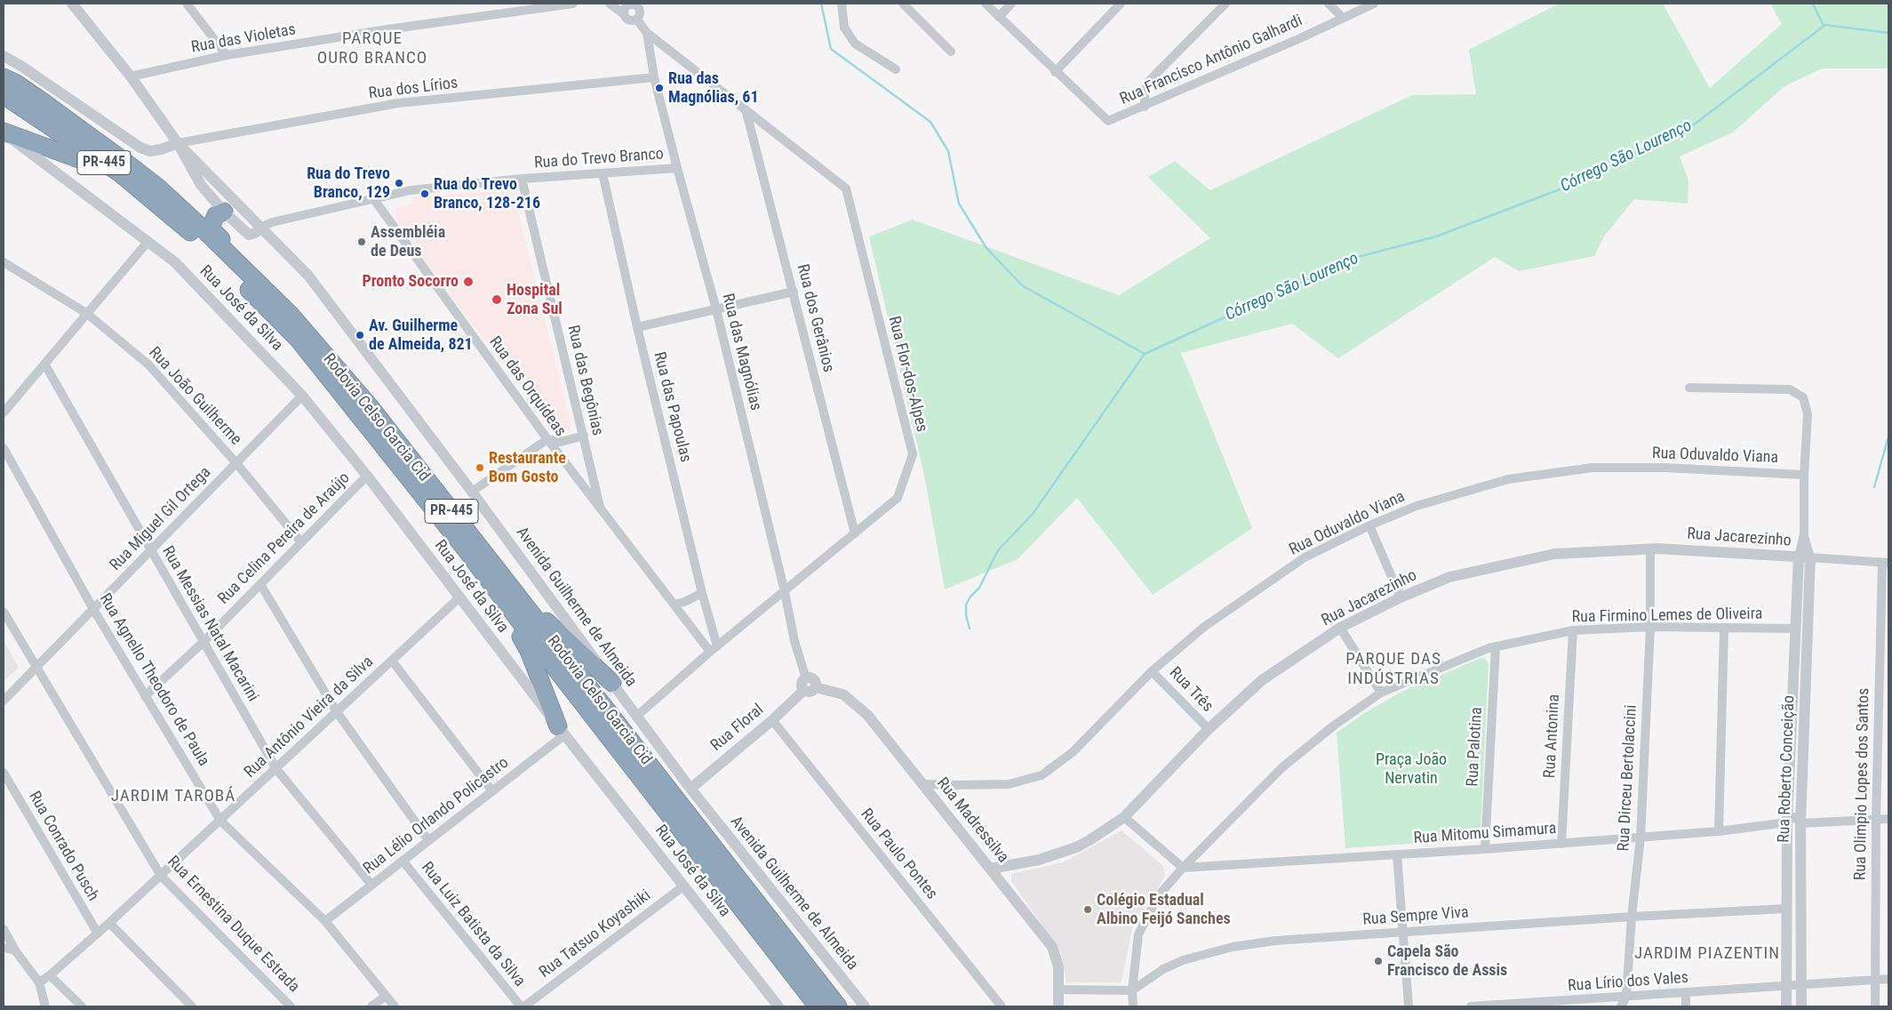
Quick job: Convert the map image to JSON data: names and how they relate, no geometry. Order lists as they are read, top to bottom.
{
  "streets": {
    "highway": ["PR-445", "Rodovia Celso Garcia Cid"],
    "street": [
      "Rua das Violetas",
      "Rua Francisco Antônio Galhardi",
      "Rua dos Lírios",
      "Rua do Trevo Branco",
      "Rua José da Silva",
      "Rua dos Gerânios",
      "Rua das Magnólias",
      "Rua Flor-dos-Alpes",
      "Rua das Begônias",
      "Rua das Orquídeas",
      "Rua João Guilherme",
      "Rua das Papoulas",
      "Rua Oduvaldo Viana",
      "Rua Miguel Gil Ortega",
      "Rua Jacarezinho",
      "Rua Celina Pereira de Araújo",
      "Avenida Guilherme de Almeida",
      "Rua Firmino Lemes de Oliveira",
      "Rua Messias Natal Macarini",
      "Rua Agnello Theodoro de Paula",
      "Rua Três",
      "Rua Antônio Vieira da Silva",
      "Rua Floral",
      "Rua Antonina",
      "Rua Palotina",
      "Rua Roberto Conceição",
      "Rua Dirceu Bertolaccini",
      "Rua Olimpio Lopes dos Santos",
      "Rua Lélio Orlando Policastro",
      "Rua Madressilva",
      "Rua Mitomu Simamura",
      "Rua Conrado Pusch",
      "Rua Paulo Pontes",
      "Rua Sempre Viva",
      "Rua Ernestina Duque Estrada",
      "Rua Luiz Batista da Silva",
      "Rua Tatsuo Koyashiki",
      "Rua Lírio dos Vales"
    ]
  },
  "crossings": [
    ["Rua das Violetas", "Avenida Guilherme de Almeida"],
    ["Rua dos Lírios", "Rua das Magnólias"],
    ["Rua dos Lírios", "Avenida Guilherme de Almeida"],
    ["Rua do Trevo Branco", "Rua das Magnólias"],
    ["Rua do Trevo Branco", "Rua das Begônias"],
    ["Rua do Trevo Branco", "Rua das Orquídeas"],
    ["Rua do Trevo Branco", "Rua das Papoulas"],
    ["Rua do Trevo Branco", "Avenida Guilherme de Almeida"],
    ["Rua José da Silva", "Rua Miguel Gil Ortega"],
    ["Rua José da Silva", "Rua Celina Pereira de Araújo"],
    ["Rua José da Silva", "Rua Antônio Vieira da Silva"],
    ["Rua José da Silva", "Rua Lélio Orlando Policastro"],
    ["Rua José da Silva", "Rua Tatsuo Koyashiki"],
    ["Rua dos Gerânios", "Rua Flor-dos-Alpes"],
    ["Rua das Magnólias", "Rua Flor-dos-Alpes"],
    ["Rua Flor-dos-Alpes", "Rua das Orquídeas"],
    ["Rua Flor-dos-Alpes", "Rua das Papoulas"],
    ["Rua Flor-dos-Alpes", "Avenida Guilherme de Almeida"],
    ["Rua das Begônias", "Rua das Orquídeas"],
    ["Rua das Orquídeas", "Rua das Papoulas"],
    ["Rua João Guilherme", "Rua Miguel Gil Ortega"],
    ["Rua João Guilherme", "Rua Celina Pereira de Araújo"],
    ["Rua Oduvaldo Viana", "Rua Três"],
    ["Rua Oduvaldo Viana", "Rua Roberto Conceição"],
    ["Rua Oduvaldo Viana", "Rua Madressilva"],
    ["Rua Miguel Gil Ortega", "Rua Messias Natal Macarini"],
    ["Rua Miguel Gil Ortega", "Rua Agnello Theodoro de Paula"],
    ["Rua Miguel Gil Ortega", "Rua Ernestina Duque Estrada"],
    ["Rua Jacarezinho", "Rua Três"],
    ["Rua Jacarezinho", "Rua Roberto Conceição"],
    ["Rua Jacarezinho", "Rua Dirceu Bertolaccini"],
    ["Rua Jacarezinho", "Rua Madressilva"],
    ["Rua Celina Pereira de Araújo", "Rua Messias Natal Macarini"],
    ["Rua Celina Pereira de Araújo", "Rua Agnello Theodoro de Paula"],
    ["Avenida Guilherme de Almeida", "Rua Floral"],
    ["Rua Firmino Lemes de Oliveira", "Rua Antonina"],
    ["Rua Firmino Lemes de Oliveira", "Rua Palotina"],
    ["Rua Firmino Lemes de Oliveira", "Rua Roberto Conceição"],
    ["Rua Firmino Lemes de Oliveira", "Rua Dirceu Bertolaccini"],
    ["Rua Firmino Lemes de Oliveira", "Rua Mitomu Simamura"],
    ["Rua Firmino Lemes de Oliveira", "Rua Sempre Viva"],
    ["Rua Messias Natal Macarini", "Rua Antônio Vieira da Silva"],
    ["Rua Messias Natal Macarini", "Rua Lélio Orlando Policastro"],
    ["Rua Agnello Theodoro de Paula", "Rua Antônio Vieira da Silva"],
    ["Rua Agnello Theodoro de Paula", "Rua Lélio Orlando Policastro"],
    ["Rua Antônio Vieira da Silva", "Rua Conrado Pusch"],
    ["Rua Antônio Vieira da Silva", "Rua Ernestina Duque Estrada"],
    ["Rua Floral", "Rua Madressilva"],
    ["Rua Floral", "Rua Paulo Pontes"],
    ["Rua Antonina", "Rua Mitomu Simamura"],
    ["Rua Palotina", "Rua Mitomu Simamura"],
    ["Rua Roberto Conceição", "Rua Mitomu Simamura"],
    ["Rua Roberto Conceição", "Rua Sempre Viva"],
    ["Rua Roberto Conceição", "Rua Lírio dos Vales"],
    ["Rua Dirceu Bertolaccini", "Rua Mitomu Simamura"],
    ["Rua Dirceu Bertolaccini", "Rua Sempre Viva"],
    ["Rua Dirceu Bertolaccini", "Rua Lírio dos Vales"],
    ["Rua Olimpio Lopes dos Santos", "Rua Lírio dos Vales"],
    ["Rua Lélio Orlando Policastro", "Rua Luiz Batista da Silva"]
  ],
  "districts": [
    "PARQUE OURO BRANCO",
    "PARQUE DAS INDÚSTRIAS",
    "JARDIM TAROBÁ",
    "JARDIM PIAZENTIN"
  ],
  "water": ["Córrego São Lourenço"],
  "parks": ["Praça João Nervatin"],
  "places": [
    "Rua das Magnólias, 61",
    "Rua do Trevo Branco, 129",
    "Rua do Trevo Branco, 128-216",
    "Assembléia de Deus",
    "Pronto Socorro",
    "Hospital Zona Sul",
    "Av. Guilherme de Almeida, 821",
    "Restaurante Bom Gosto",
    "Colégio Estadual Albino Feijó Sanches",
    "Capela São Francisco de Assis"
  ]
}
